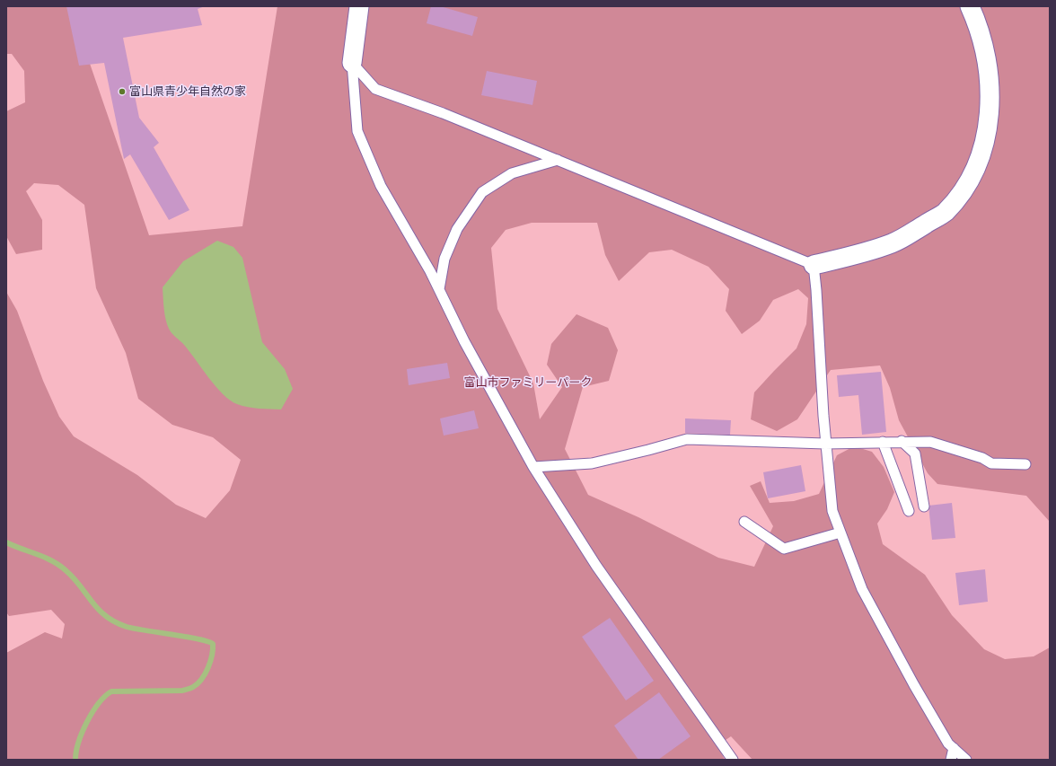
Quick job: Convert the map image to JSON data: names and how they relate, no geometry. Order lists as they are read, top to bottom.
{
  "parks": ["富山市ファミリーパーク"],
  "places": ["富山県青少年自然の家"]
}
